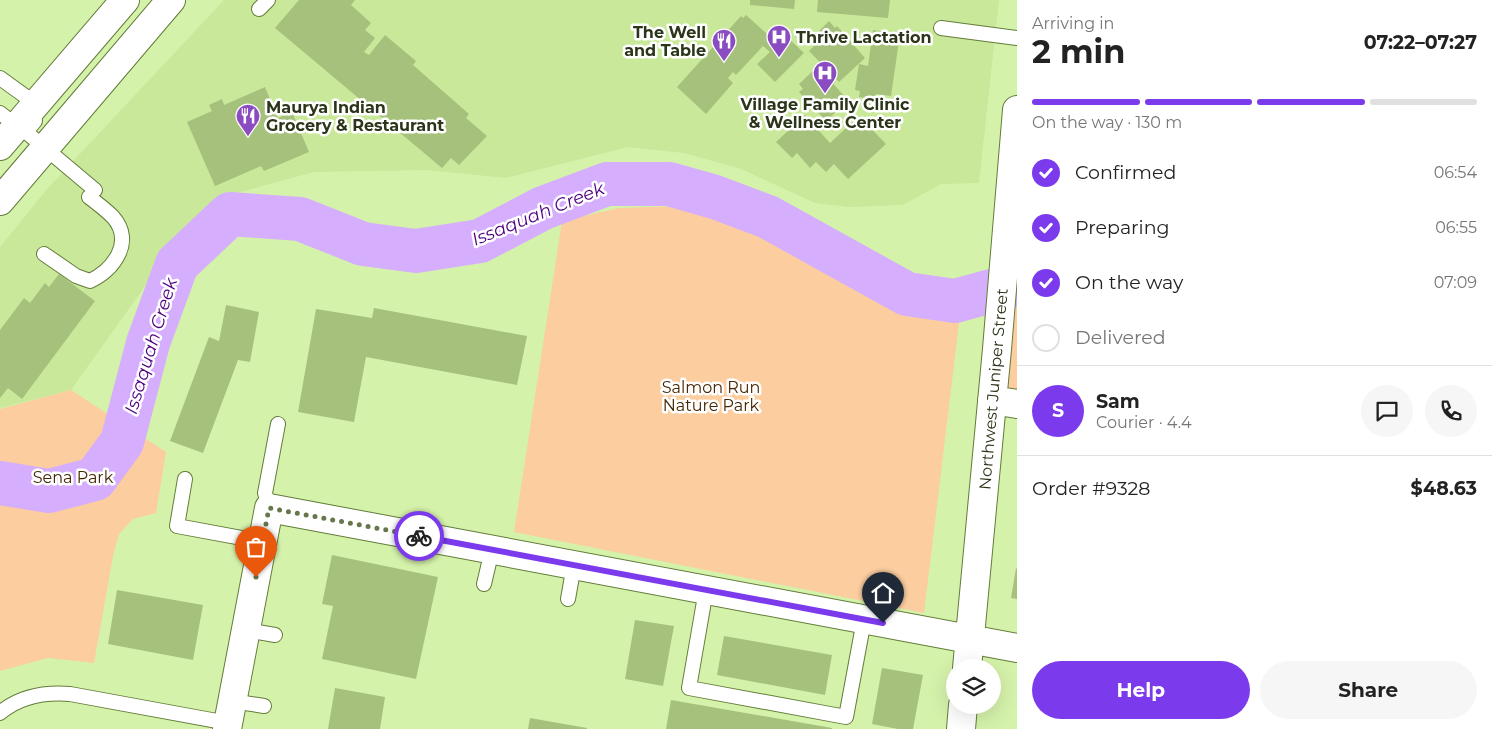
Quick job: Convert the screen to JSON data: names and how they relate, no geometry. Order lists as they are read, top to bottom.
{
  "streets": {
    "street": ["Northwest Juniper Street"]
  },
  "water": ["Issaquah Creek"],
  "parks": ["Salmon Run Nature Park", "Sena Park"],
  "places": {
    "hospital": ["Thrive Lactation", "Village Family Clinic & Wellness Center"],
    "restaurant": ["The Well and Table", "Maurya Indian Grocery & Restaurant"]
  },
  "page": {
    "heading": ["2 min", "Arriving in", "07:22–07:27"],
    "panel": [
      "Sam",
      "Courier · 4.4",
      "Order #9328",
      "$48.63"
    ],
    "bar": "On the way · 130 m",
    "list": [
      ["Confirmed", "06:54"],
      ["Preparing", "06:55"],
      ["On the way", "07:09"],
      "Delivered"
    ],
    "round": "S",
    "buttons": ["Help", "Share"]
  }
}
